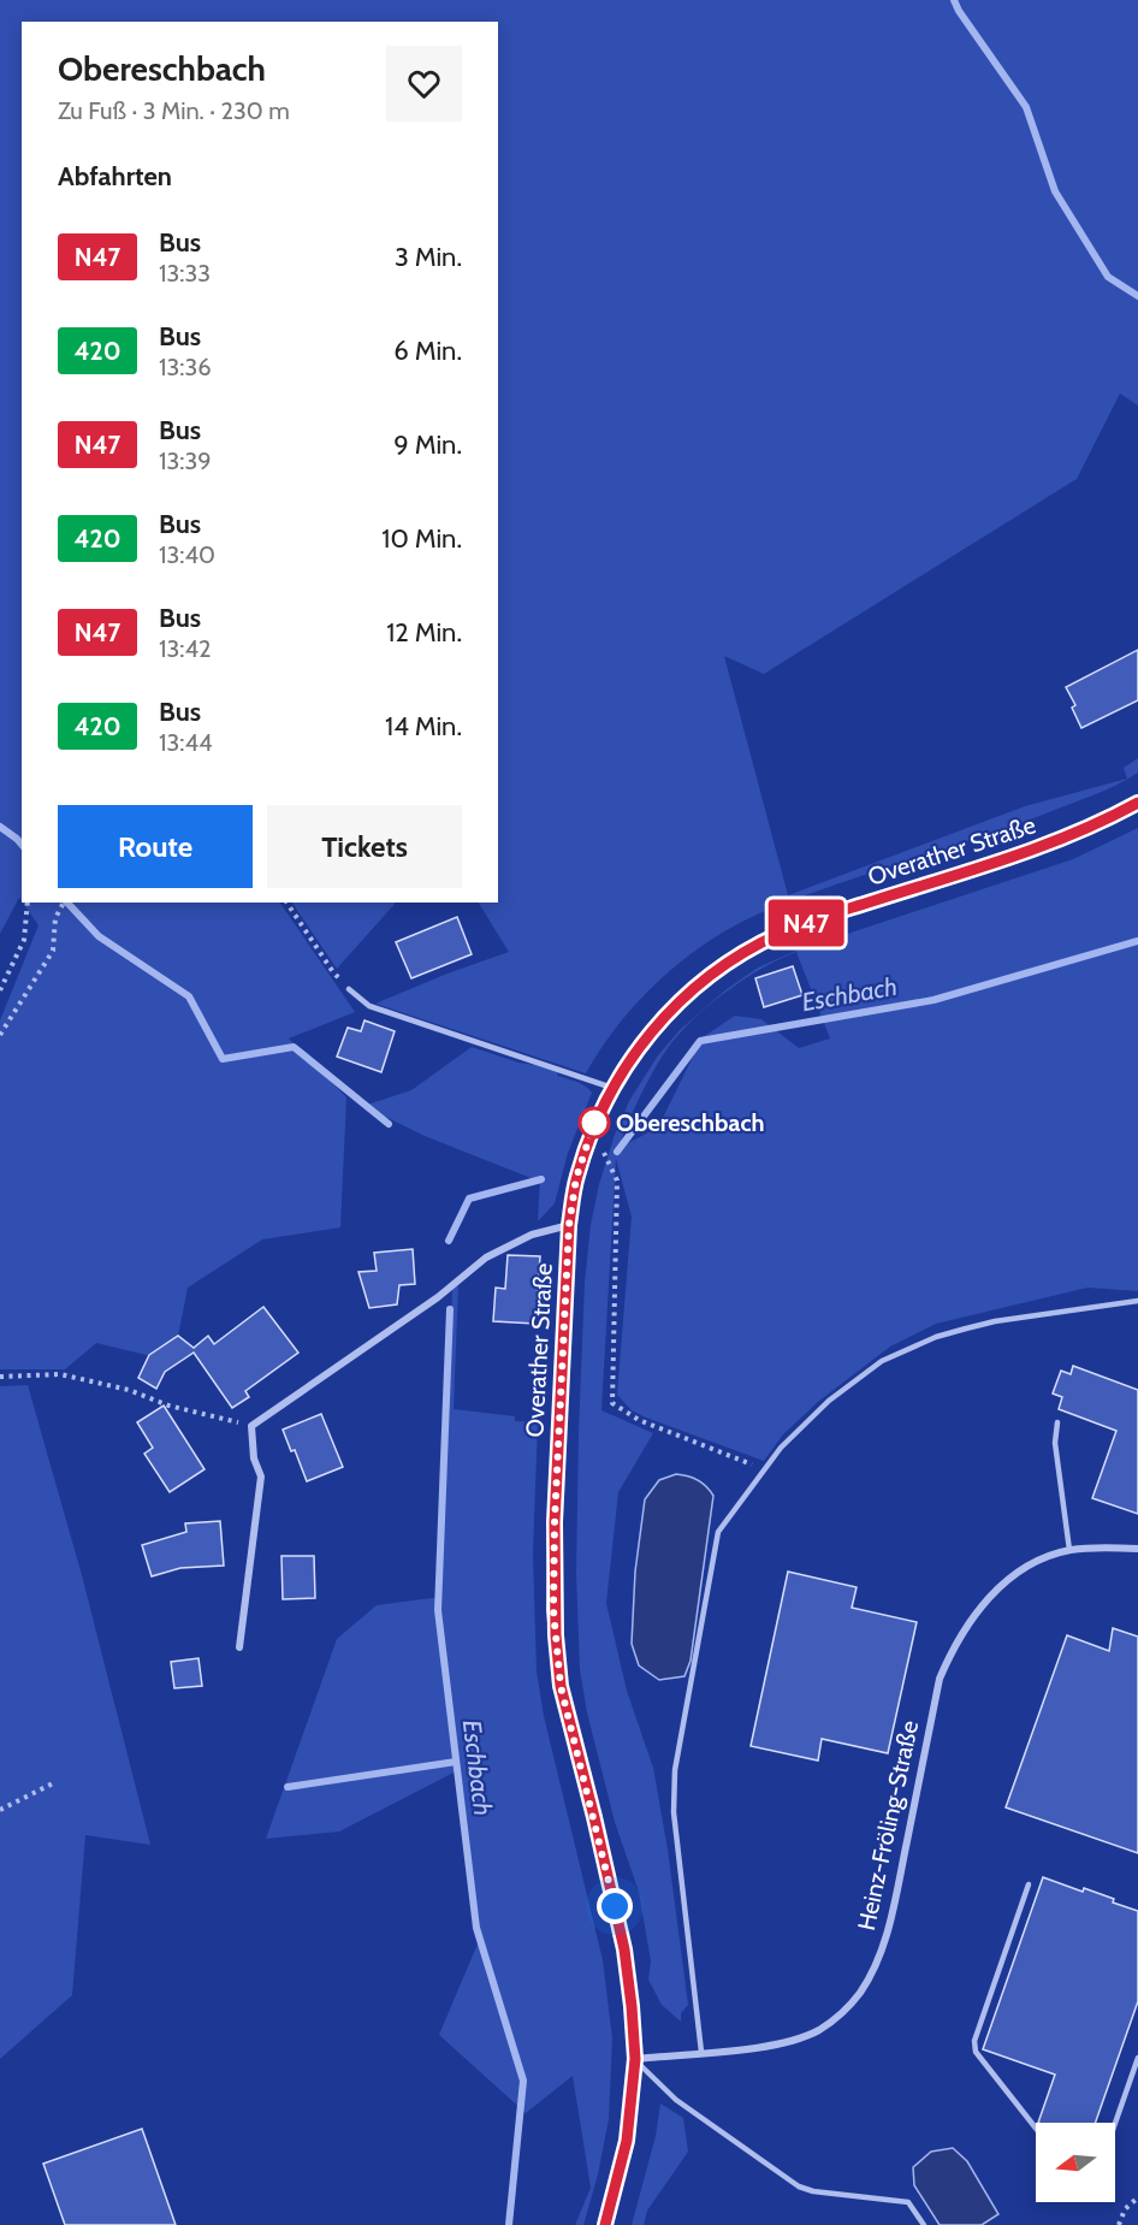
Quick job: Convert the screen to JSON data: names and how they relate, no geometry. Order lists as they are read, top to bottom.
{
  "streets": {
    "main road": ["Overather Straße"],
    "street": ["Heinz-Fröling-Straße"]
  },
  "crossings": [
    ["Overather Straße", "Heinz-Fröling-Straße"]
  ],
  "water": ["Eschbach"],
  "places": ["Obereschbach"],
  "lines": ["bus line N47"],
  "north": "left",
  "page": {
    "on_map": "N47",
    "heading": [
      ["Obereschbach", "Zu Fuß · 3 Min. · 230 m"],
      "Abfahrten"
    ],
    "list": [
      {
        "mark": "N47",
        "name": "Bus",
        "note": "13:33",
        "value": "3 Min."
      },
      {
        "mark": "420",
        "name": "Bus",
        "note": "13:36",
        "value": "6 Min."
      },
      {
        "mark": "N47",
        "name": "Bus",
        "note": "13:39",
        "value": "9 Min."
      },
      {
        "mark": "420",
        "name": "Bus",
        "note": "13:40",
        "value": "10 Min."
      },
      {
        "mark": "N47",
        "name": "Bus",
        "note": "13:42",
        "value": "12 Min."
      },
      {
        "mark": "420",
        "name": "Bus",
        "note": "13:44",
        "value": "14 Min."
      }
    ],
    "buttons": ["Route", "Tickets"]
  }
}
